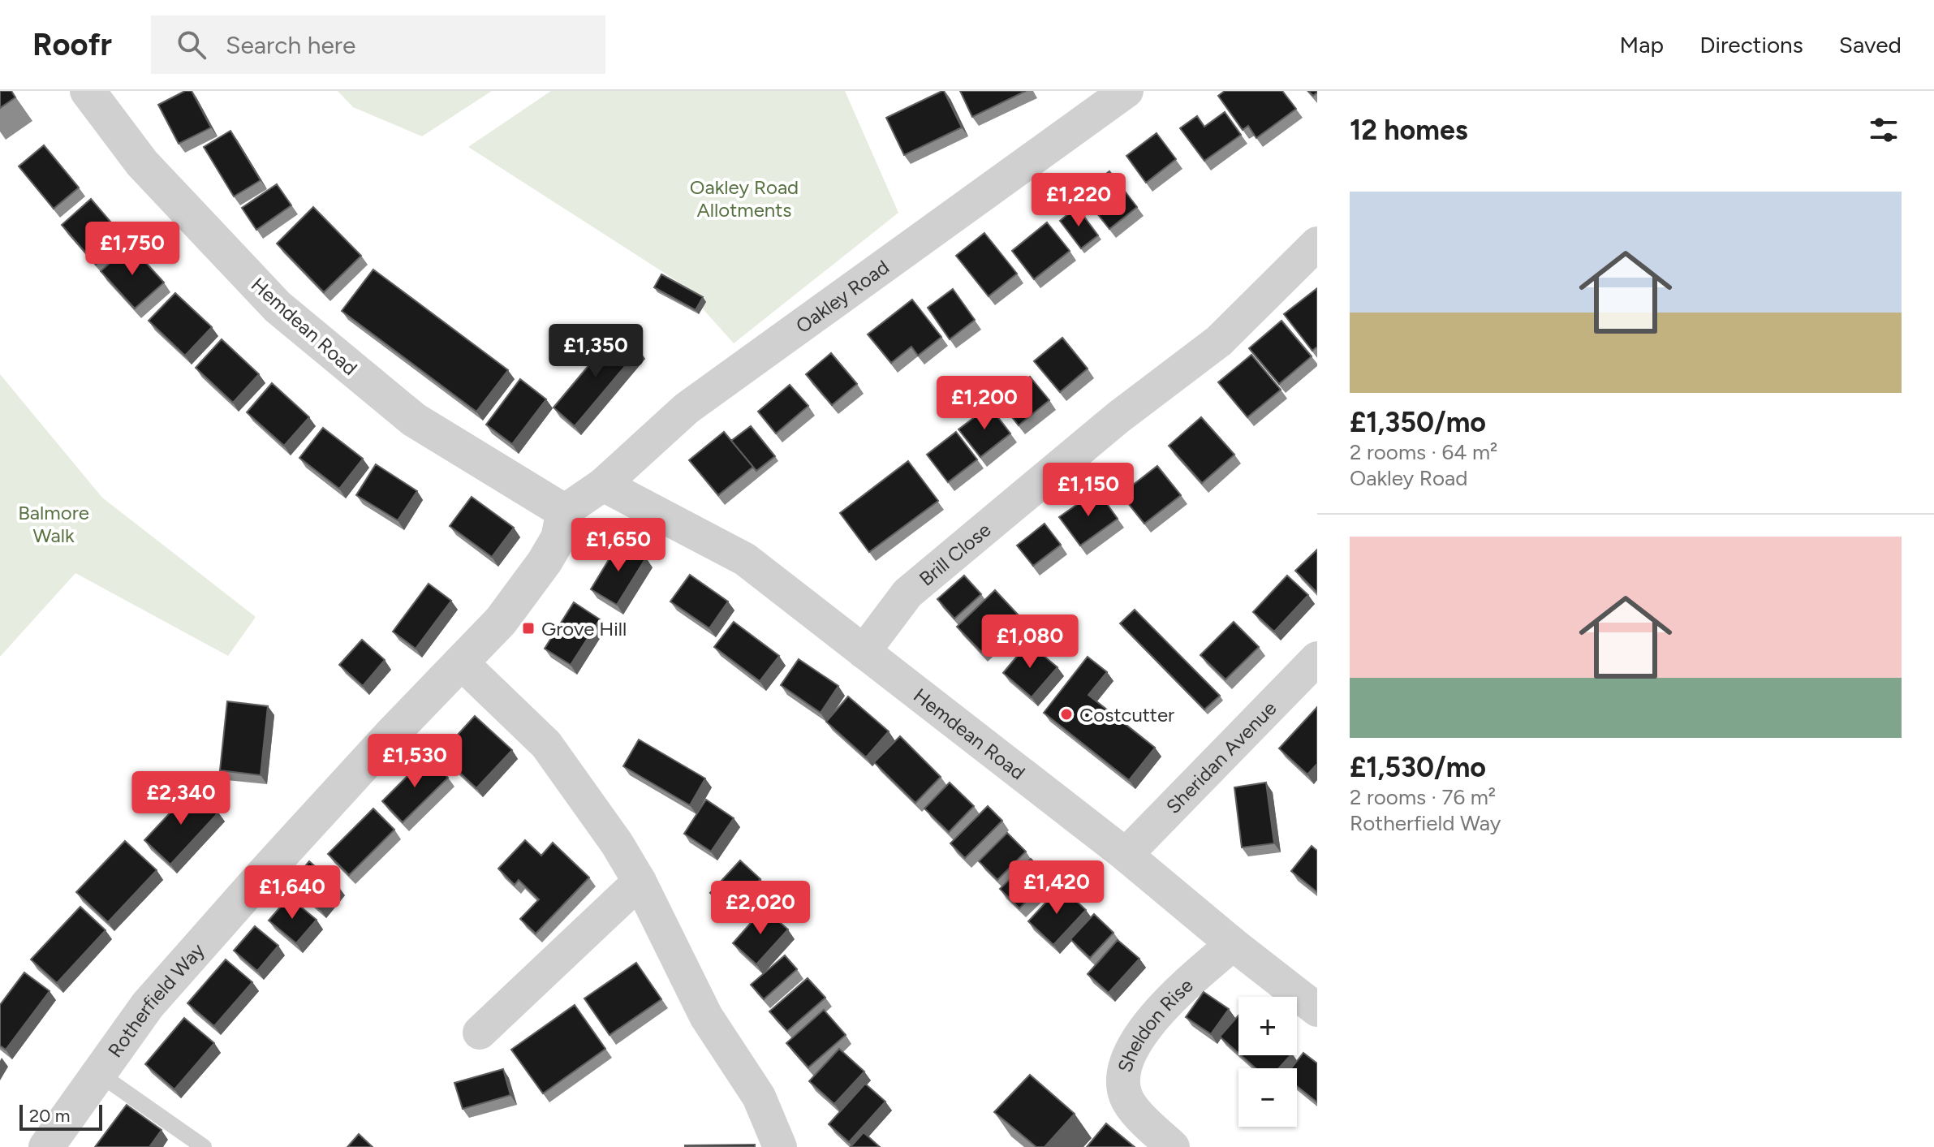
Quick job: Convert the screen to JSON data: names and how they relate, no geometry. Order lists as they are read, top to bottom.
{
  "streets": {
    "street": [
      "Oakley Road",
      "Hemdean Road",
      "Brill Close",
      "Sheridan Avenue",
      "Rotherfield Way",
      "Sheldon Rise"
    ]
  },
  "crossings": [
    ["Oakley Road", "Hemdean Road"],
    ["Hemdean Road", "Brill Close"],
    ["Hemdean Road", "Sheridan Avenue"],
    ["Hemdean Road", "Sheldon Rise"]
  ],
  "parks": ["Oakley Road Allotments", "Balmore Walk"],
  "places": {
    "transit": ["Grove Hill"],
    "other": ["Costcutter"]
  },
  "scale_bar": "20 m",
  "page": {
    "header": "Roofr",
    "search": "Search here",
    "nav": ["Map", "Directions", "Saved"],
    "heading": "12 homes",
    "list": [
      {
        "name": "£1,350/mo",
        "note": "2 rooms · 64 m² · Oakley Road"
      },
      {
        "name": "£1,530/mo",
        "note": "2 rooms · 76 m² · Rotherfield Way"
      }
    ],
    "price": [
      "£1,220",
      "£1,750",
      "£1,350",
      "£1,200",
      "£1,150",
      "£1,650",
      "£1,080",
      "£1,530",
      "£2,340",
      "£1,420",
      "£1,640",
      "£2,020"
    ],
    "map_buttons": ["+", "−"],
    "scale": "20 m"
  }
}
